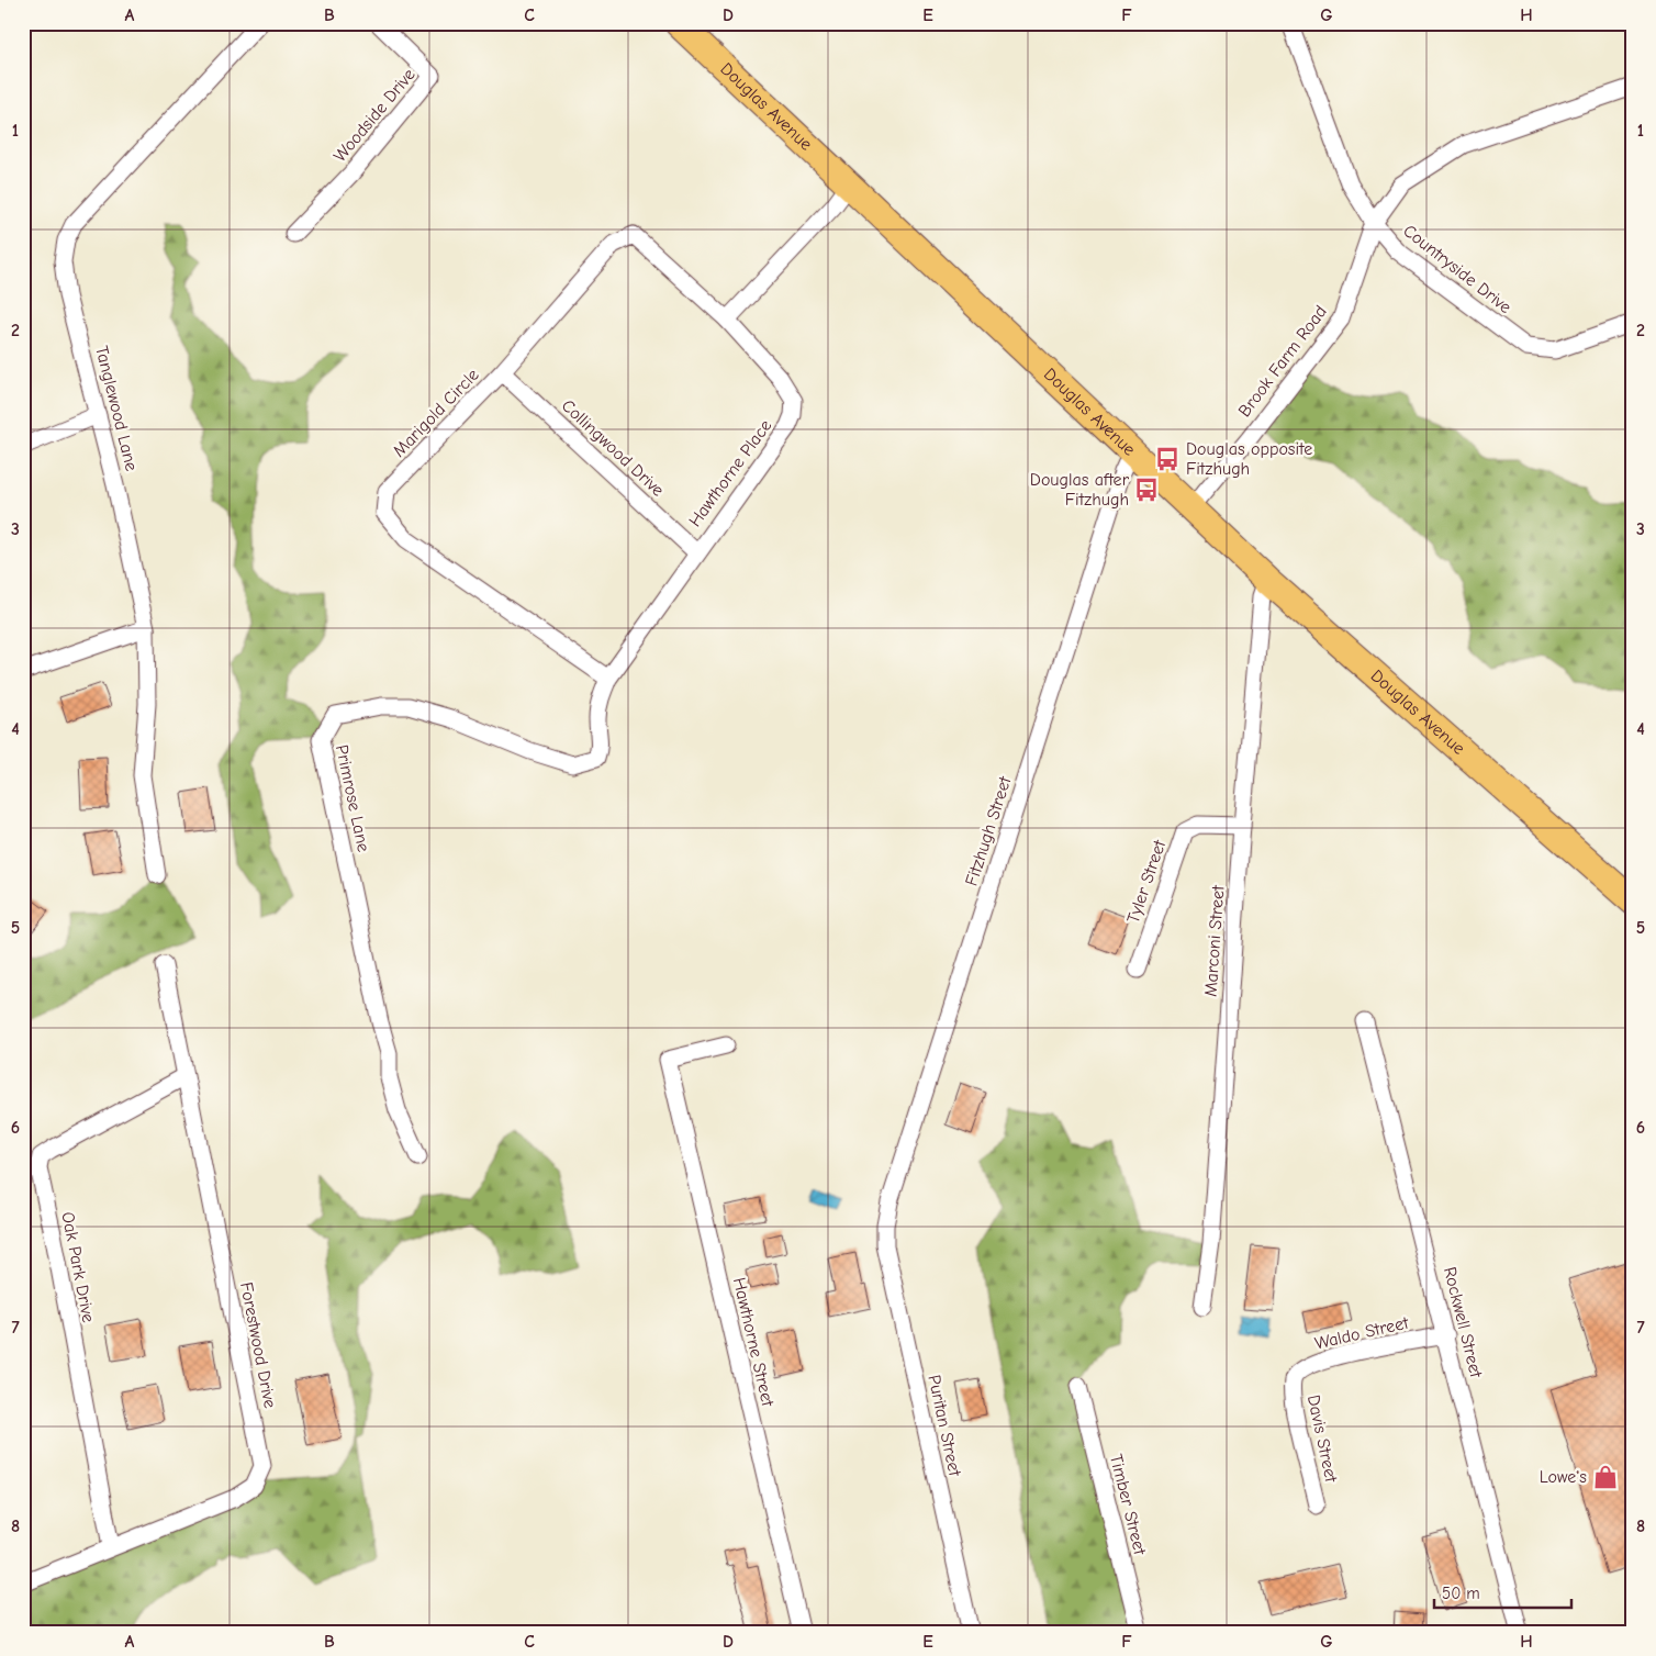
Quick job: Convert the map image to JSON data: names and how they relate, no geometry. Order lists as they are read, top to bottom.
{
  "streets": {
    "main road": ["Douglas Avenue"],
    "street": [
      "Woodside Drive",
      "Countryside Drive",
      "Brook Farm Road",
      "Tanglewood Lane",
      "Marigold Circle",
      "Collingwood Drive",
      "Hawthorne Place",
      "Primrose Lane",
      "Fitzhugh Street",
      "Tyler Street",
      "Marconi Street",
      "Oak Park Drive",
      "Rockwell Street",
      "Waldo Street",
      "Hawthorne Street",
      "Forestwood Drive",
      "Puritan Street",
      "Davis Street",
      "Timber Street"
    ]
  },
  "crossings": [
    ["Douglas Avenue", "Brook Farm Road"],
    ["Douglas Avenue", "Fitzhugh Street"],
    ["Douglas Avenue", "Marconi Street"],
    ["Countryside Drive", "Brook Farm Road"],
    ["Marigold Circle", "Collingwood Drive"],
    ["Marigold Circle", "Hawthorne Place"],
    ["Collingwood Drive", "Hawthorne Place"],
    ["Hawthorne Place", "Primrose Lane"],
    ["Fitzhugh Street", "Puritan Street"],
    ["Tyler Street", "Marconi Street"],
    ["Oak Park Drive", "Forestwood Drive"],
    ["Rockwell Street", "Waldo Street"],
    ["Waldo Street", "Davis Street"]
  ],
  "places": {
    "bus stop": ["Douglas opposite Fitzhugh", "Douglas after Fitzhugh"],
    "shop": ["Lowe's"]
  },
  "scale_bar": "50 m",
  "grid": {
    "columns": [
      "A",
      "B",
      "C",
      "D",
      "E",
      "F",
      "G",
      "H"
    ],
    "rows": [
      "1",
      "2",
      "3",
      "4",
      "5",
      "6",
      "7",
      "8"
    ]
  }
}
